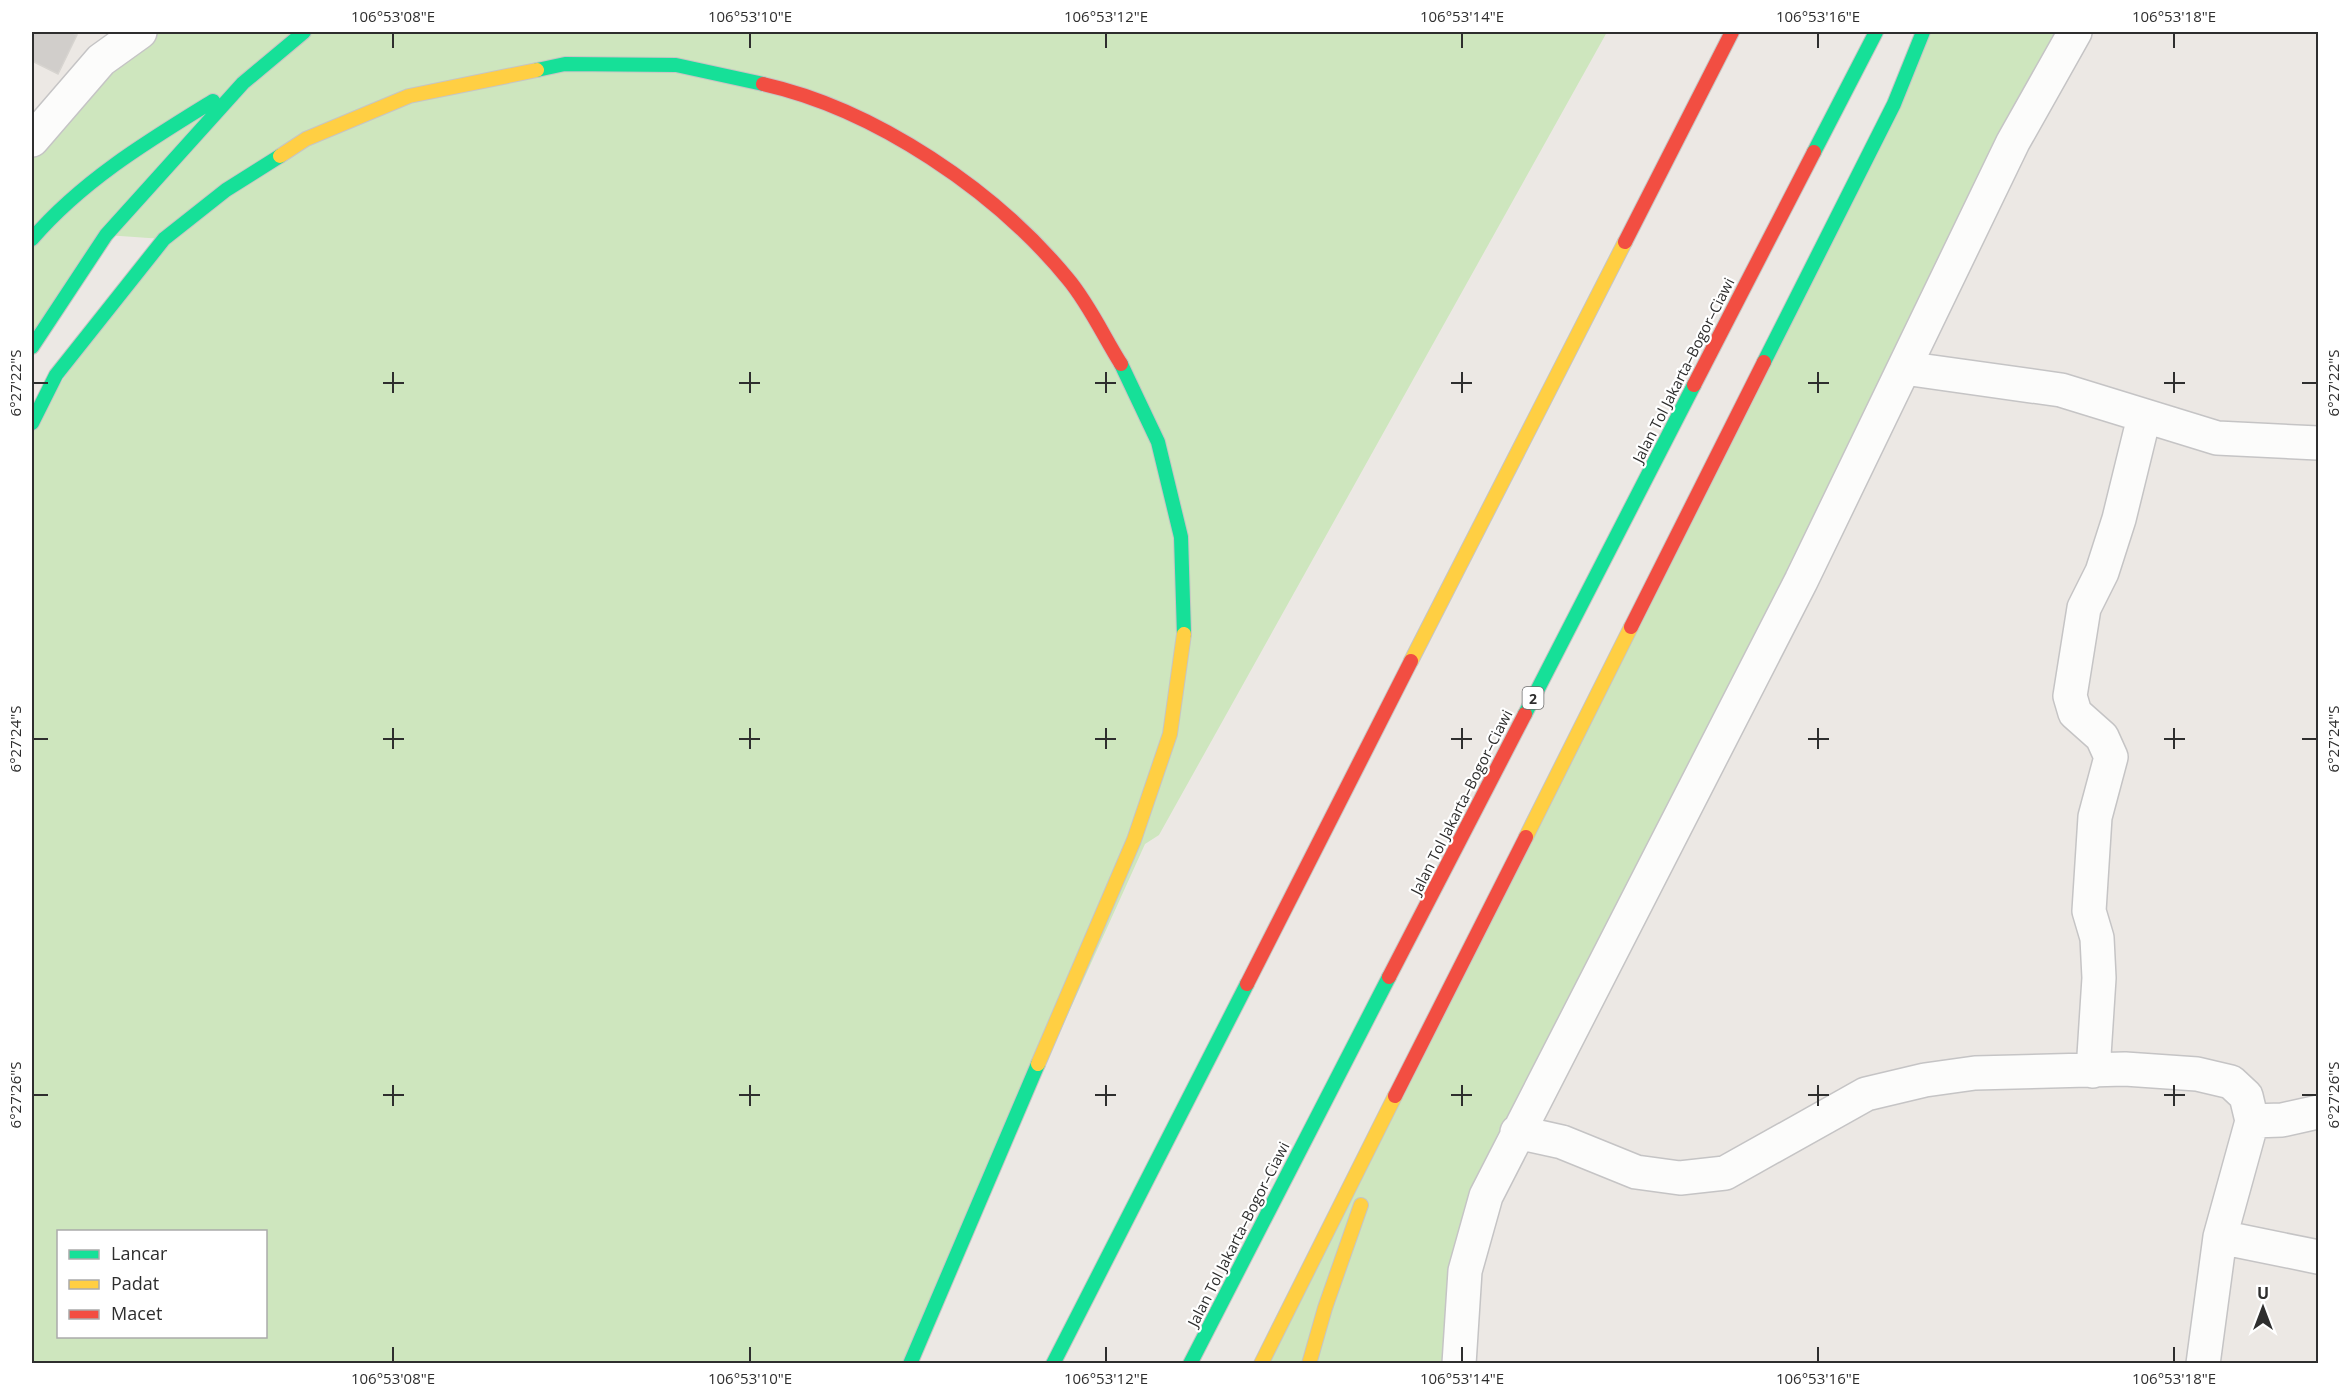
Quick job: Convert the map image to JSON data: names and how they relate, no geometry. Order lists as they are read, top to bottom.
{
  "streets": {
    "highway": ["Jalan Tol Jakarta–Bogor–Ciawi", "2"]
  },
  "legend": ["Lancar", "Padat", "Macet"],
  "north": "top",
  "coordinates": [
    "106°53'08\"E",
    "106°53'10\"E",
    "106°53'12\"E",
    "106°53'14\"E",
    "106°53'16\"E",
    "106°53'18\"E",
    "6°27'22\"S",
    "6°27'24\"S",
    "6°27'26\"S"
  ]
}
